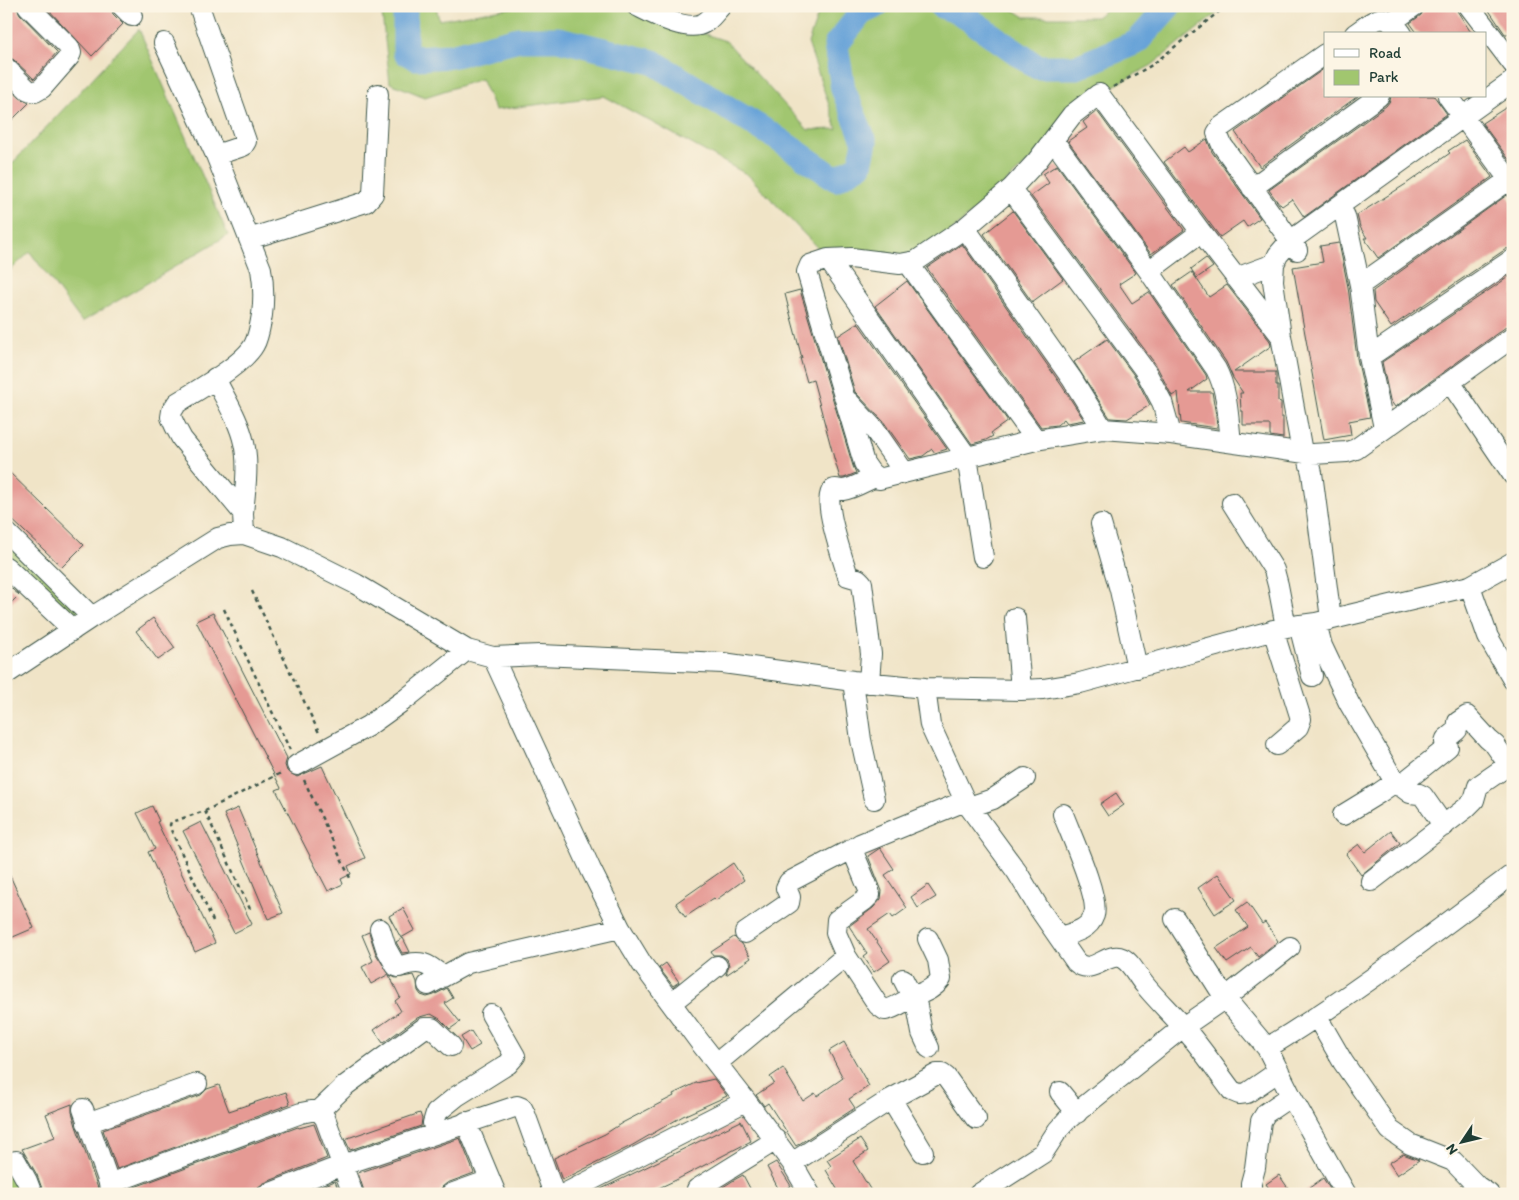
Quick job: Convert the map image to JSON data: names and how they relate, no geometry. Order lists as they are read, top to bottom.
{
  "legend": ["Road", "Park"],
  "north": "bottom left"
}
